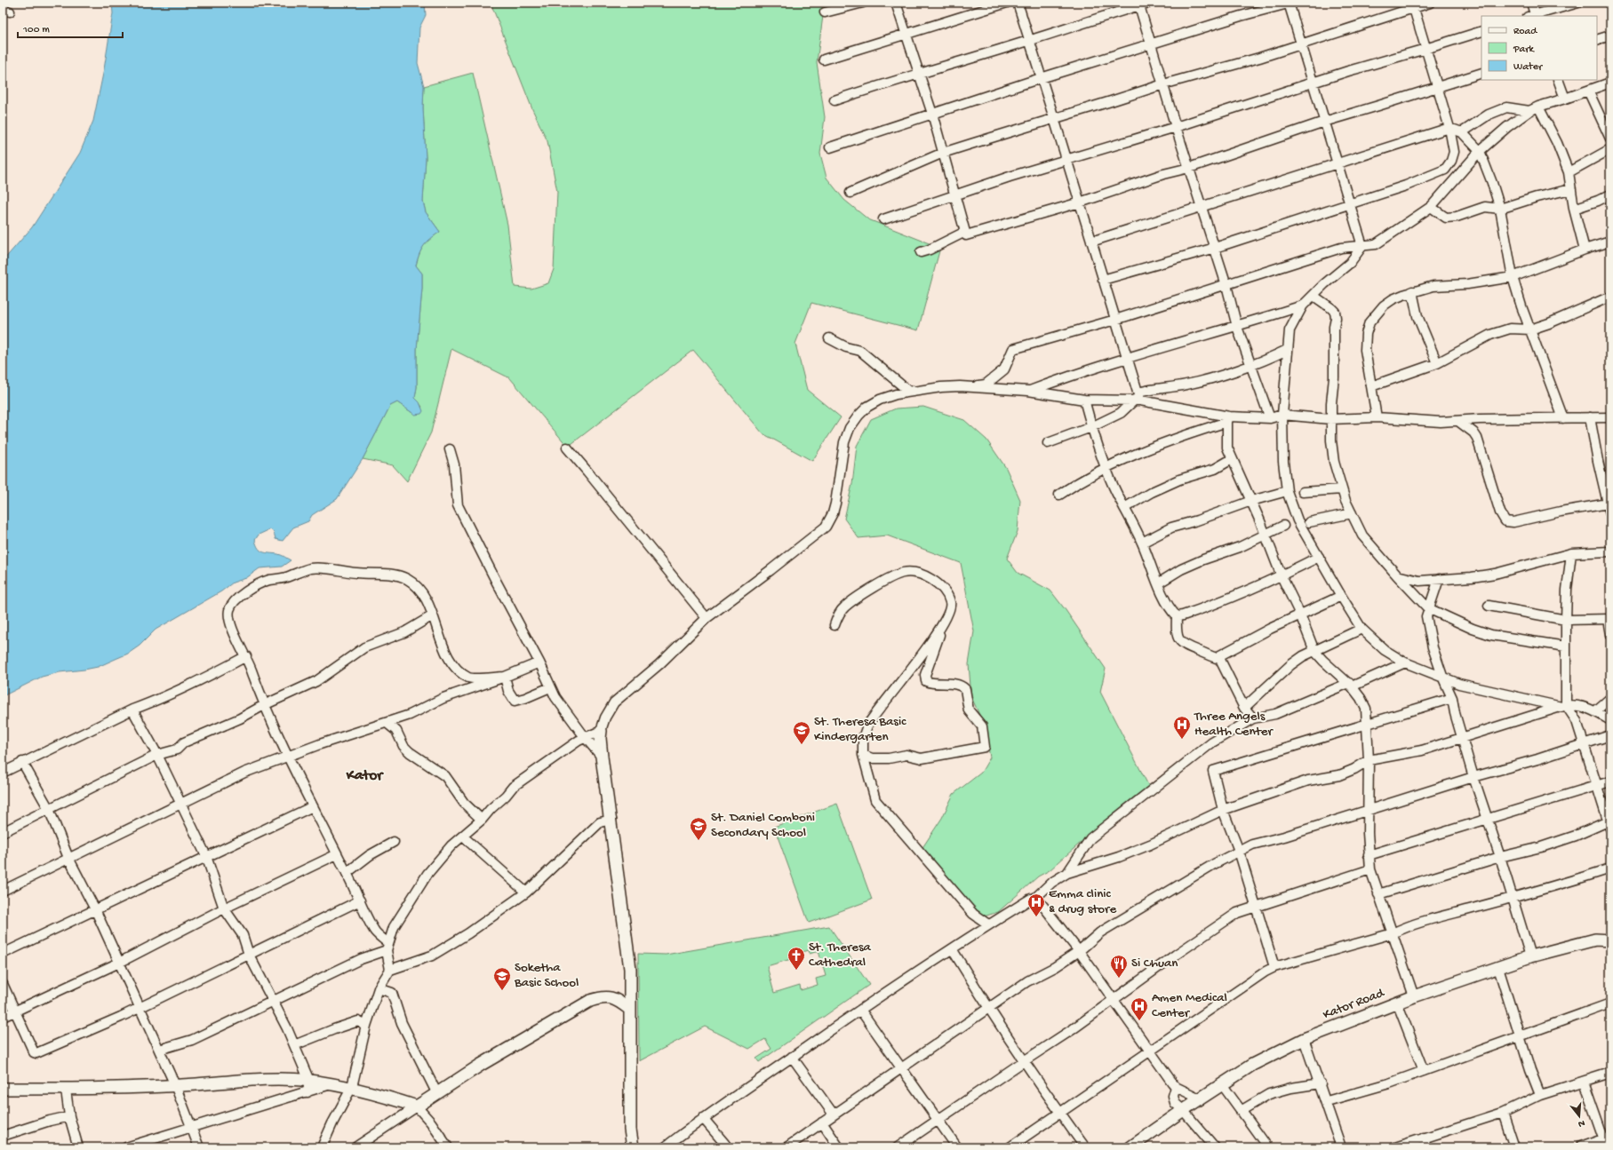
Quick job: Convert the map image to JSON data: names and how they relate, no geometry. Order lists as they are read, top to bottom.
{
  "streets": {
    "street": ["Kator Road"]
  },
  "districts": ["Kator"],
  "places": {
    "hospital": ["Three Angels Health Center", "Emma clinic & drug store", "Amen Medical Center"],
    "school or university": ["St. Theresa Basic Kindergarten", "St. Daniel Comboni Secondary School", "Soketha Basic School"],
    "church": ["St. Theresa Cathedral"],
    "restaurant": ["Si Chuan"]
  },
  "legend": ["Road", "Park", "Water"],
  "scale_bar": "100 m",
  "north": "bottom"
}
